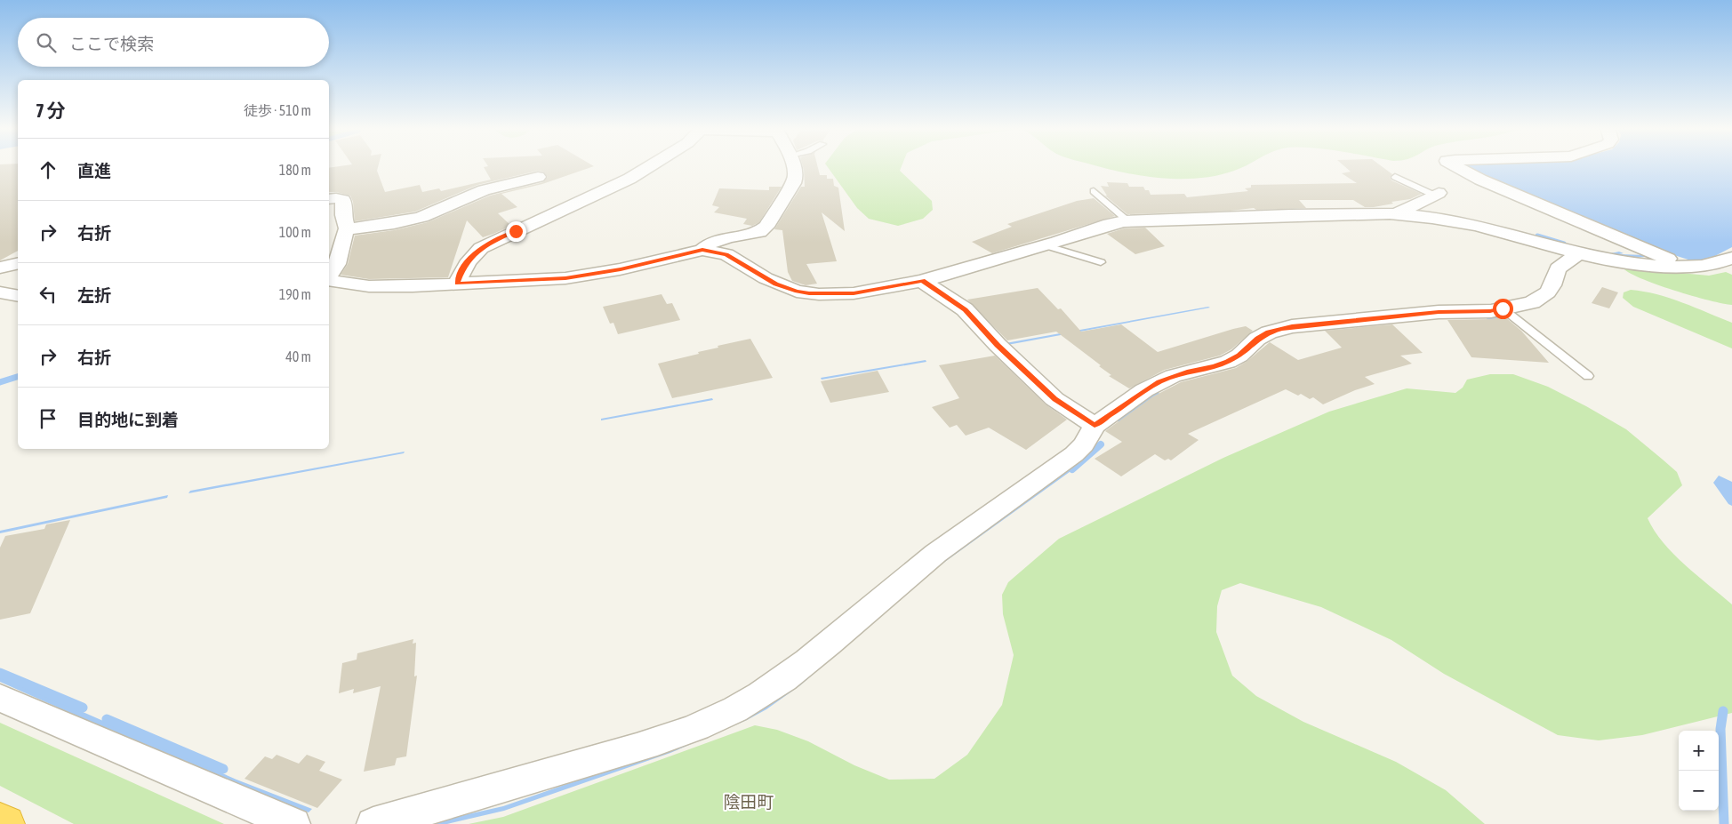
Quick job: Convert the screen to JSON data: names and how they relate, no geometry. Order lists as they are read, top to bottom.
{
  "districts": ["陰田町"],
  "page": {
    "search": "ここで検索",
    "heading": ["7 分", "徒歩 · 510 m"],
    "list": [
      ["直進", "180 m"],
      ["右折", "100 m"],
      ["左折", "190 m"],
      ["右折", "40 m"],
      "目的地に到着"
    ],
    "map_buttons": ["+", "−"]
  }
}
